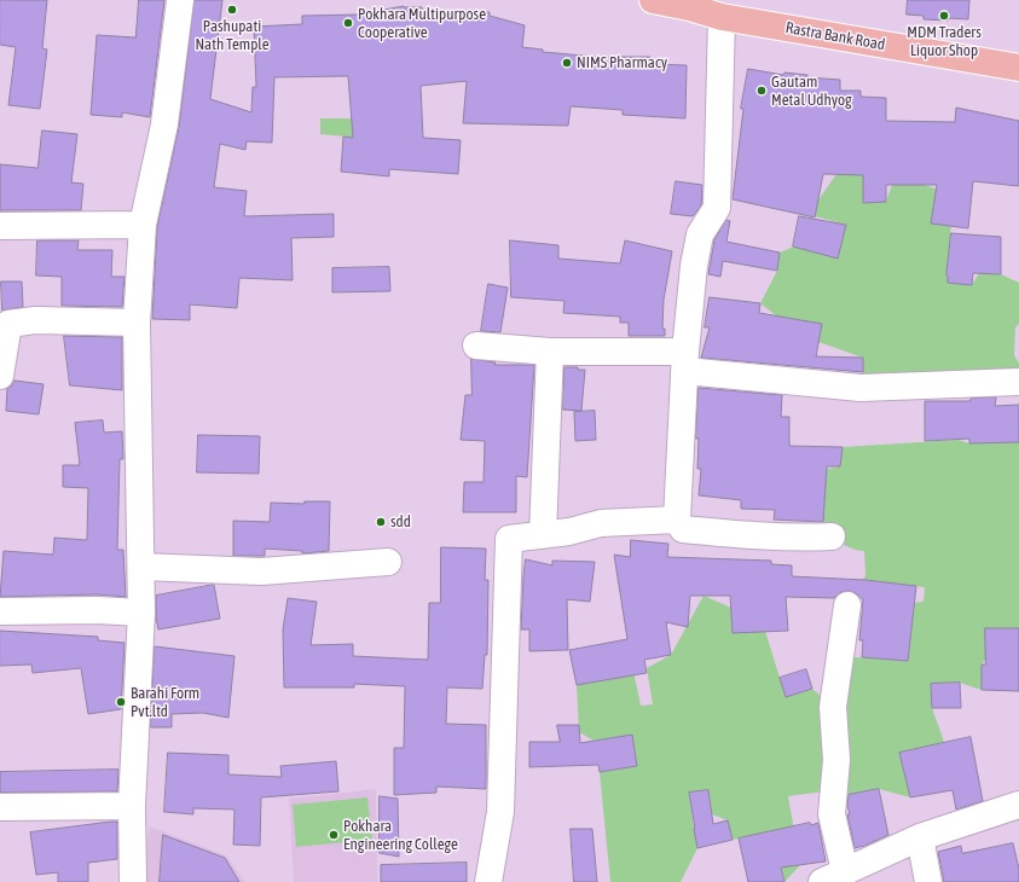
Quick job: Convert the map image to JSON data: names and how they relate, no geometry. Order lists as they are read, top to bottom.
{
  "streets": {
    "main road": ["Rastra Bank Road"]
  },
  "places": [
    "Pashupati Nath Temple",
    "MDM Traders Liquor Shop",
    "Pokhara Multipurpose Cooperative",
    "NIMS Pharmacy",
    "Gautam Metal Udhyog",
    "sdd",
    "Barahi Form Pvt.ltd",
    "Pokhara Engineering College"
  ]
}
